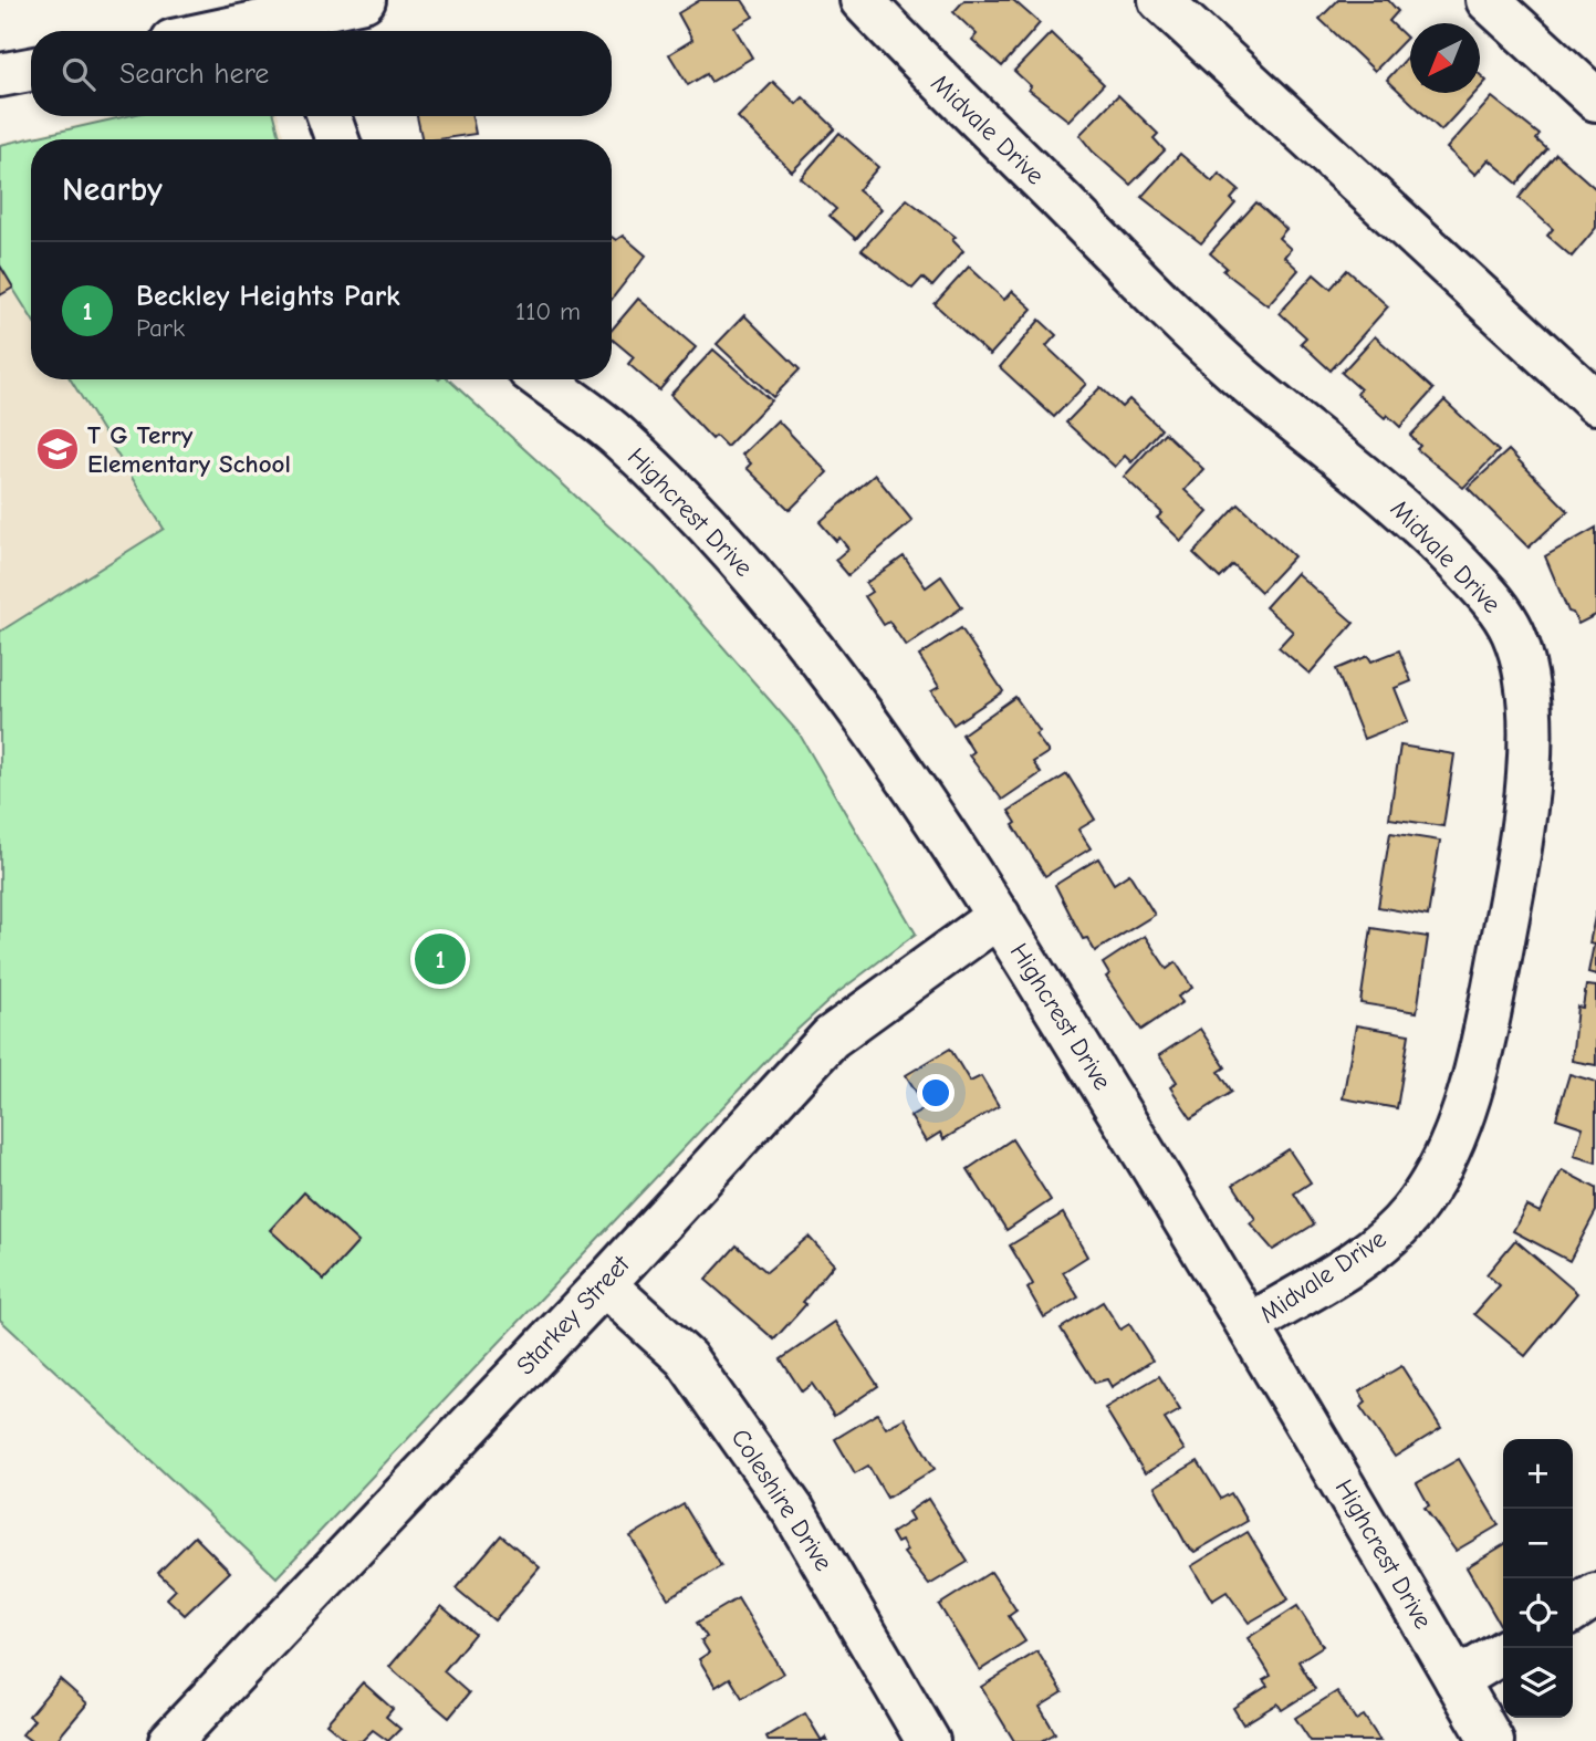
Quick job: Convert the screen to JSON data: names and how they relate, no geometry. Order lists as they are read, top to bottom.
{
  "streets": {
    "street": [
      "Midvale Drive",
      "Highcrest Drive",
      "Starkey Street",
      "Coleshire Drive"
    ]
  },
  "crossings": [
    ["Midvale Drive", "Highcrest Drive"],
    ["Highcrest Drive", "Starkey Street"],
    ["Starkey Street", "Coleshire Drive"]
  ],
  "places": {
    "school or university": ["T G Terry Elementary School"]
  },
  "north": "bottom left",
  "page": {
    "search": "Search here",
    "heading": "Nearby",
    "list": [
      {
        "mark": "1",
        "name": "Beckley Heights Park",
        "note": "Park",
        "value": "110 m"
      }
    ],
    "pins": "1",
    "map_buttons": ["+", "−"]
  }
}
